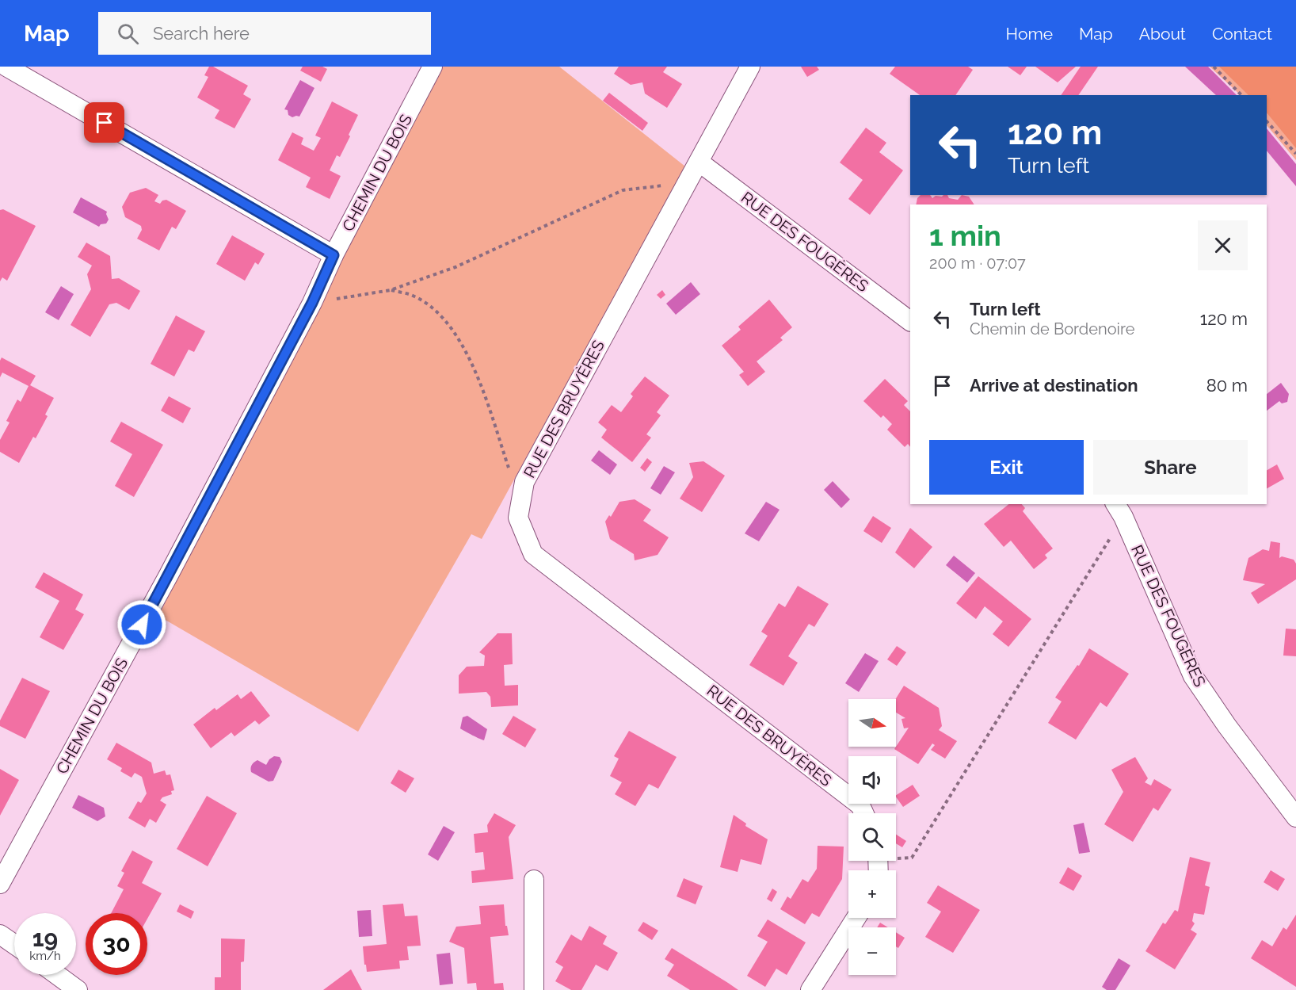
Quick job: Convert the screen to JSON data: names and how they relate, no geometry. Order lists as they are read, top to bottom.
{
  "streets": {
    "street": ["CHEMIN DU BOIS", "RUE DES FOUGÈRES", "RUE DES BRUYÈRES"]
  },
  "crossings": [
    ["RUE DES FOUGÈRES", "RUE DES BRUYÈRES"]
  ],
  "north": "right",
  "page": {
    "header": "Map",
    "search": "Search here",
    "nav": [
      "Home",
      "Map",
      "About",
      "Contact"
    ],
    "turn": ["120 m", "Turn left"],
    "heading": ["1 min", "200 m · 07:07"],
    "list": [
      {
        "name": "Turn left",
        "note": "Chemin de Bordenoire",
        "value": "120 m"
      },
      {
        "name": "Arrive at destination",
        "value": "80 m"
      }
    ],
    "buttons": ["Exit", "Share"],
    "map_buttons": ["+", "−"],
    "speed": "19 km/h",
    "limit": "30"
  }
}
